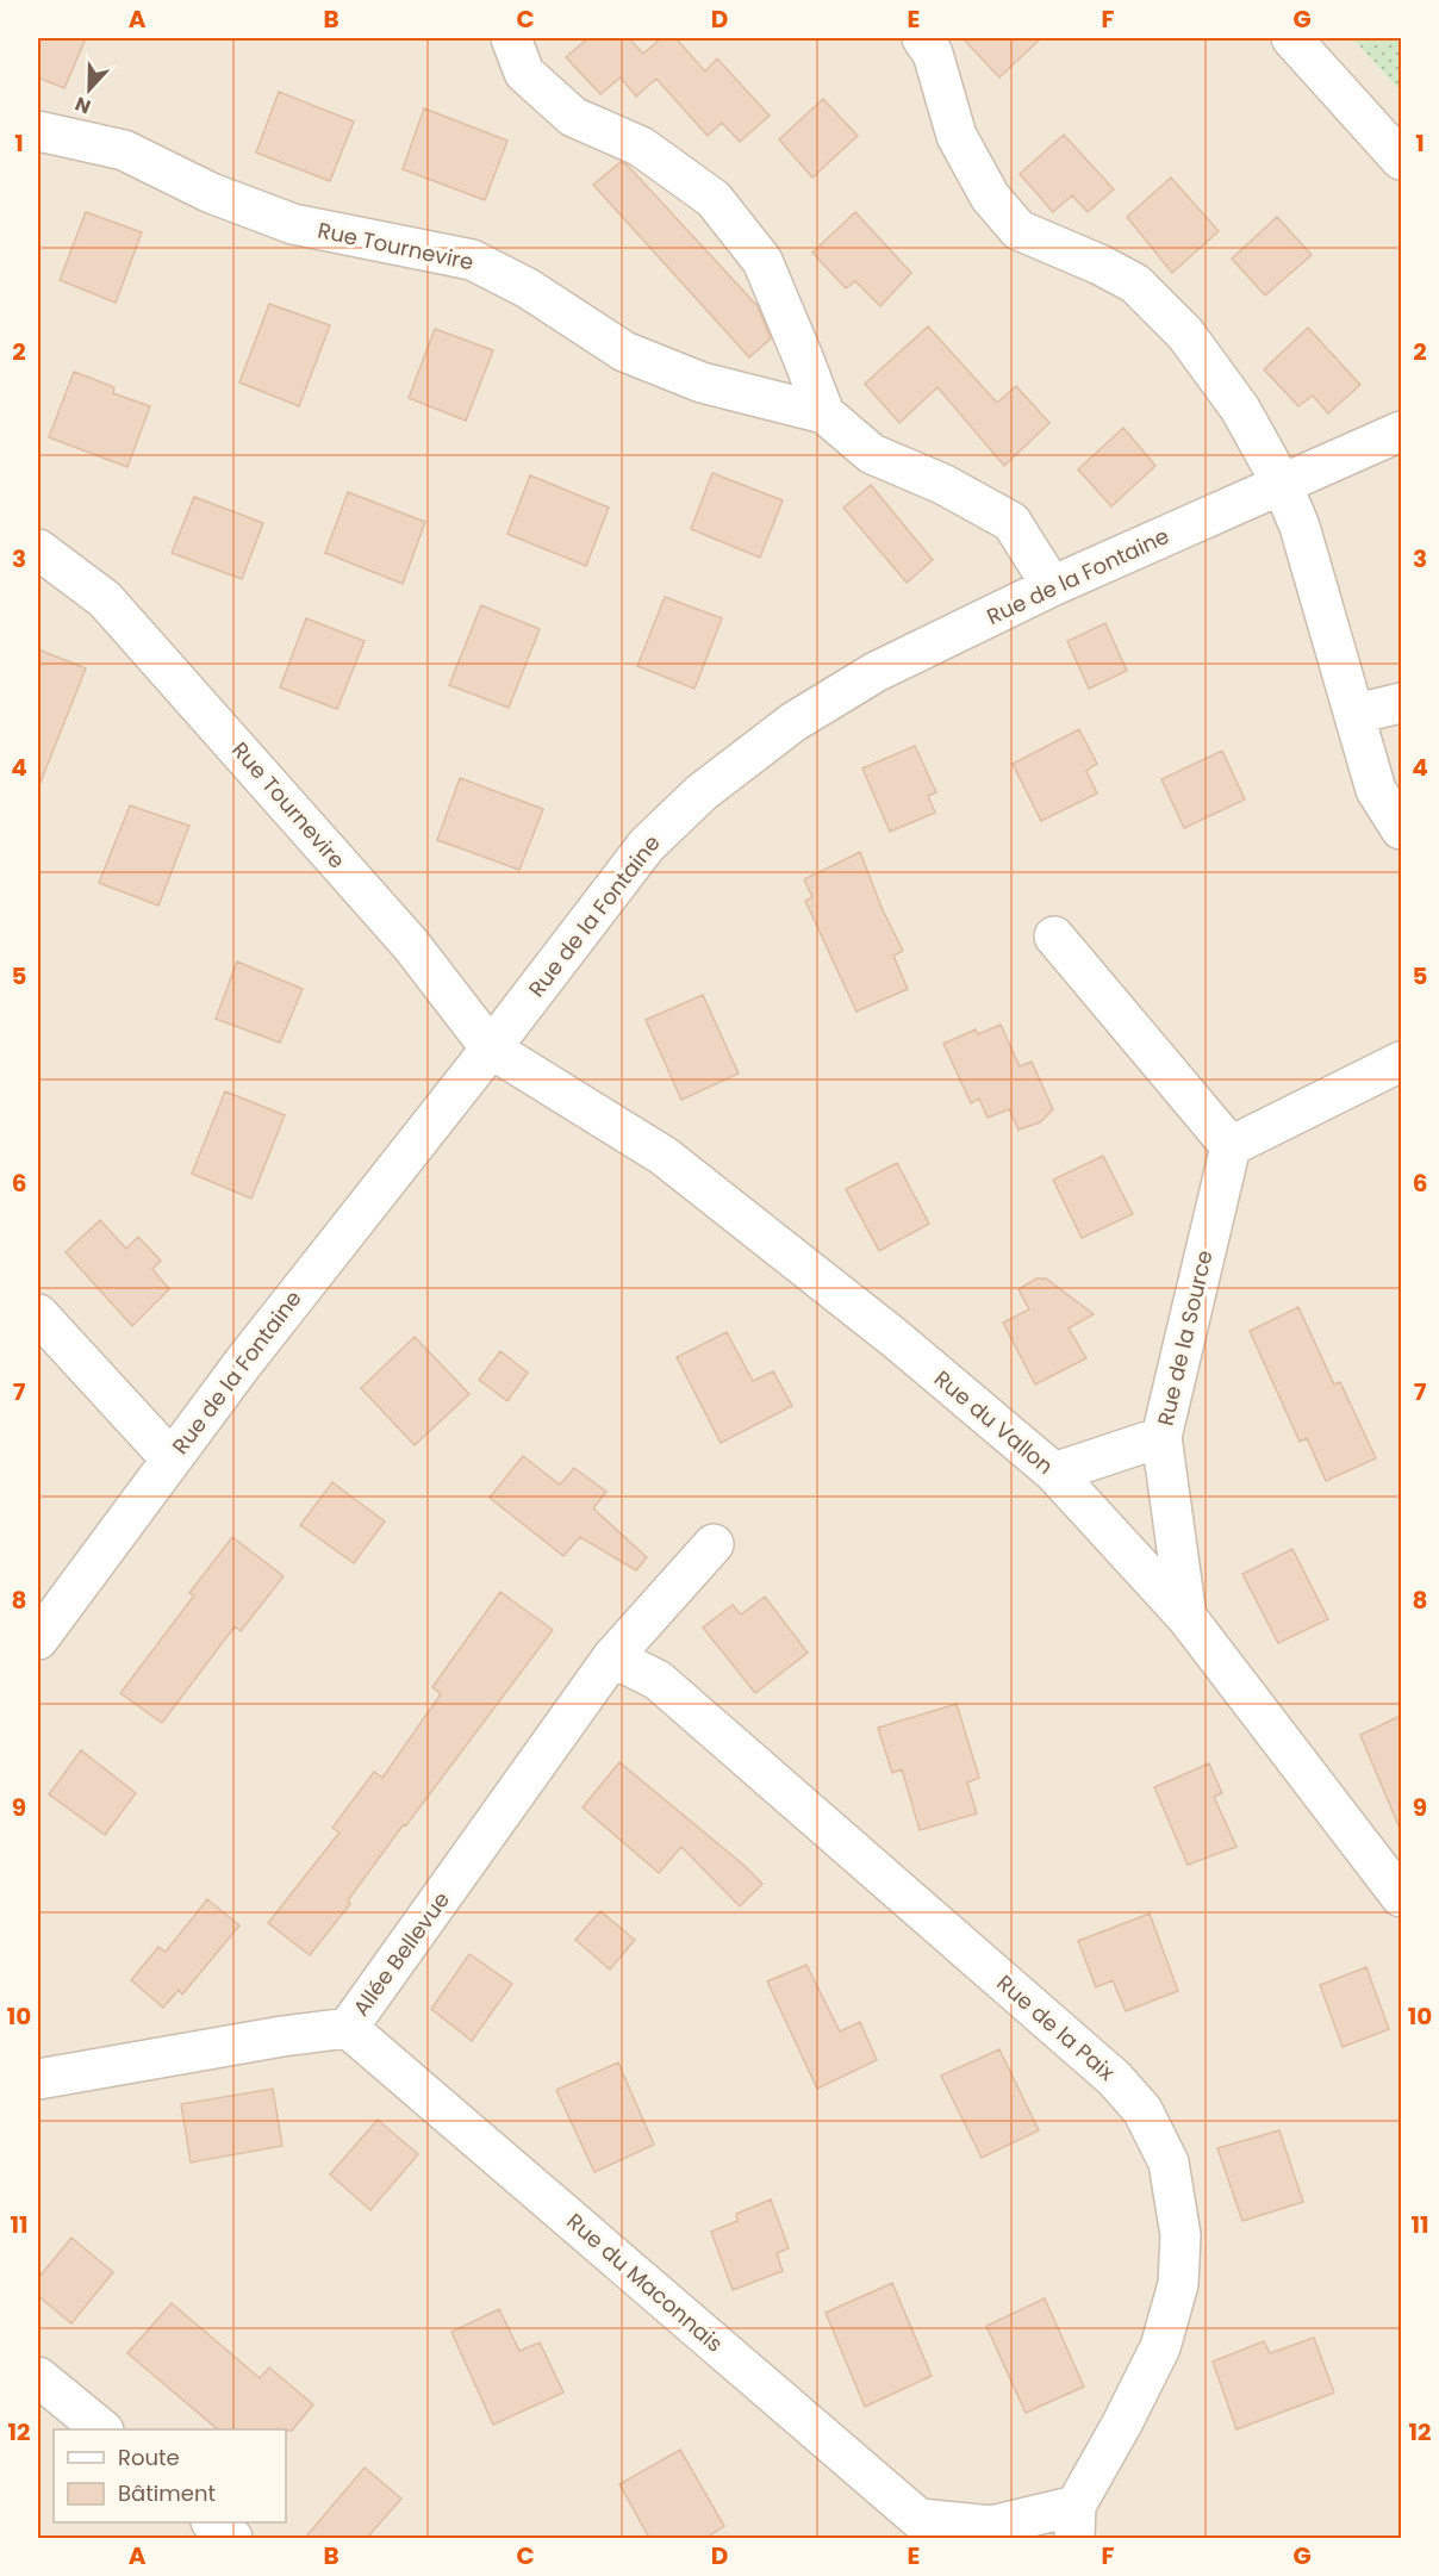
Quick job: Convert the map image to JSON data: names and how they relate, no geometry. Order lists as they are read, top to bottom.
{
  "streets": {
    "street": [
      "Rue Tournevire",
      "Rue de la Fontaine",
      "Rue de la Source",
      "Rue du Vallon",
      "Allée Bellevue",
      "Rue de la Paix",
      "Rue du Maconnais"
    ]
  },
  "crossings": [
    ["Rue Tournevire", "Rue de la Fontaine"],
    ["Rue Tournevire", "Rue du Vallon"],
    ["Rue de la Fontaine", "Rue du Vallon"],
    ["Rue de la Source", "Rue du Vallon"],
    ["Allée Bellevue", "Rue de la Paix"],
    ["Allée Bellevue", "Rue du Maconnais"]
  ],
  "legend": ["Route", "Bâtiment"],
  "north": "bottom",
  "grid": {
    "columns": [
      "A",
      "B",
      "C",
      "D",
      "E",
      "F",
      "G"
    ],
    "rows": [
      "1",
      "2",
      "3",
      "4",
      "5",
      "6",
      "7",
      "8",
      "9",
      "10",
      "11",
      "12"
    ]
  }
}
